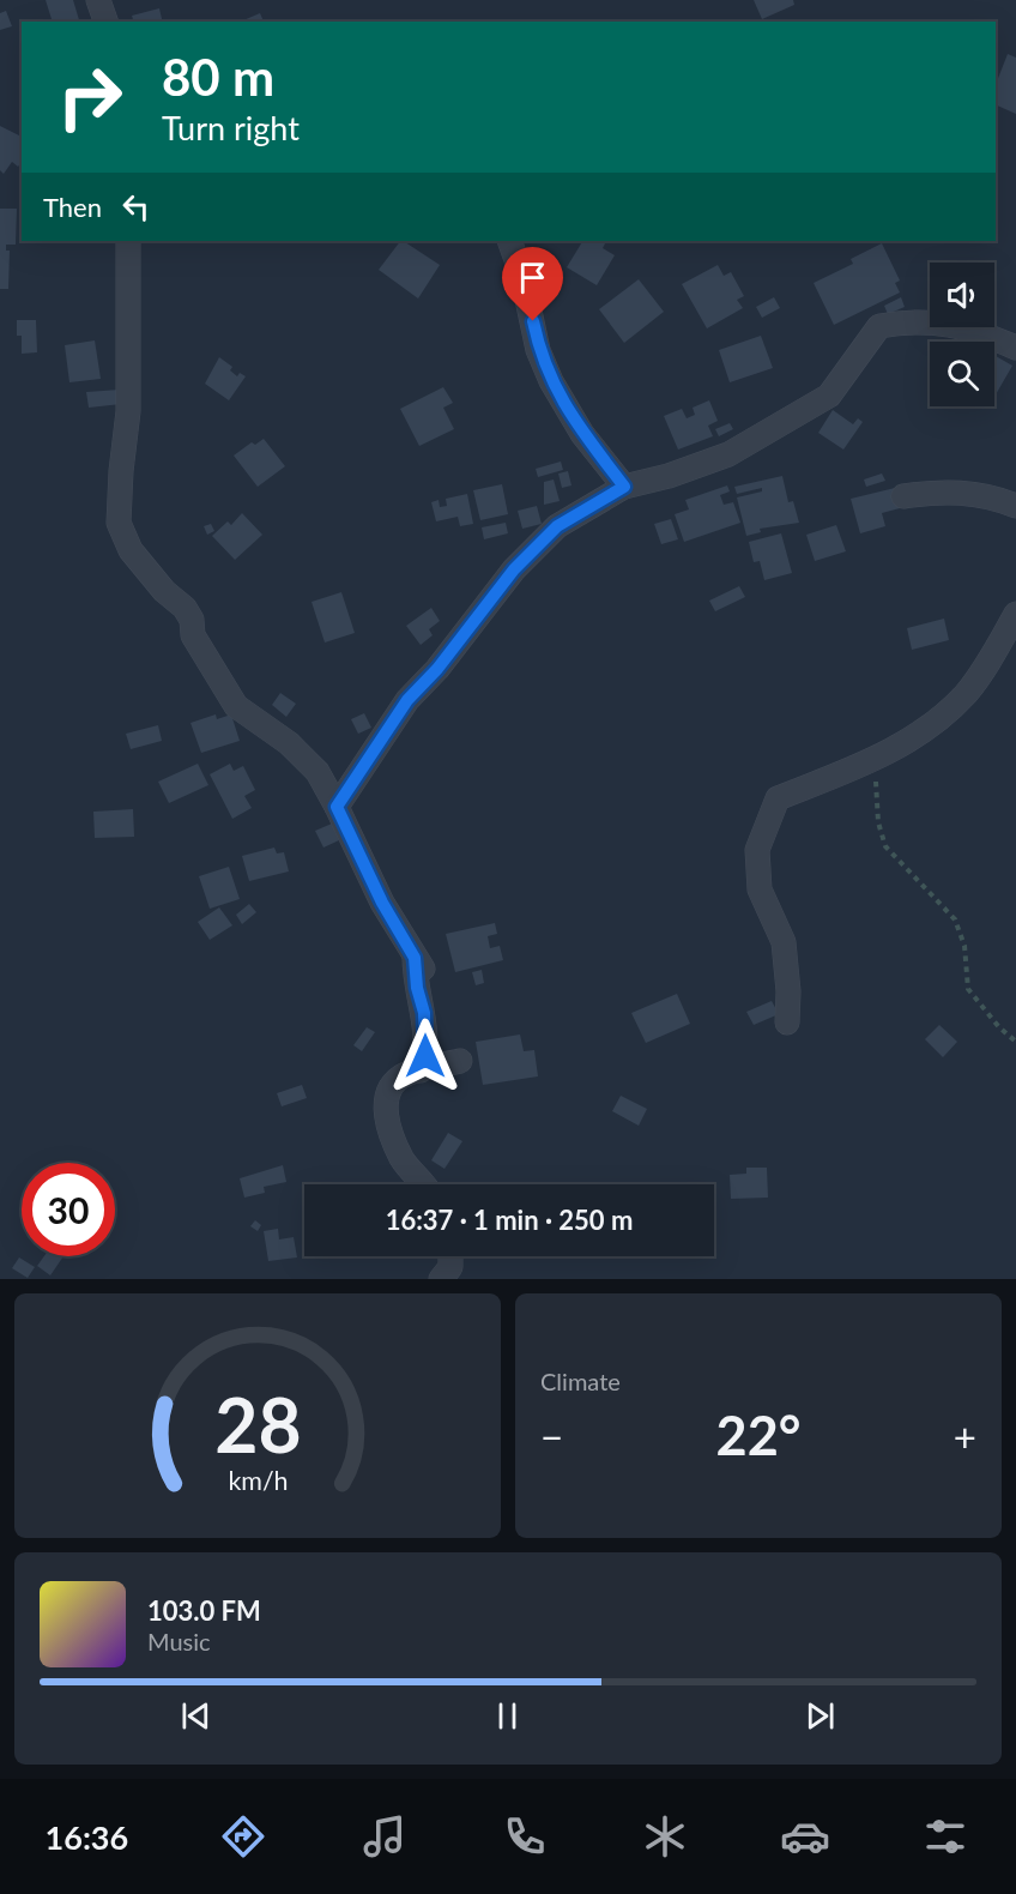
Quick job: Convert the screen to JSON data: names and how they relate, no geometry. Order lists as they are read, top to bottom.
{
  "page": {
    "turn": ["80 m", "Turn right"],
    "then": "Then",
    "limit": "30",
    "trip": "16:37 · 1 min · 250 m",
    "tile": "Climate",
    "heat": ["−", "22°", "+"],
    "song": ["103.0 FM", "Music"],
    "tabs": "16:36",
    "gauge": ["28", "km/h"]
  }
}
